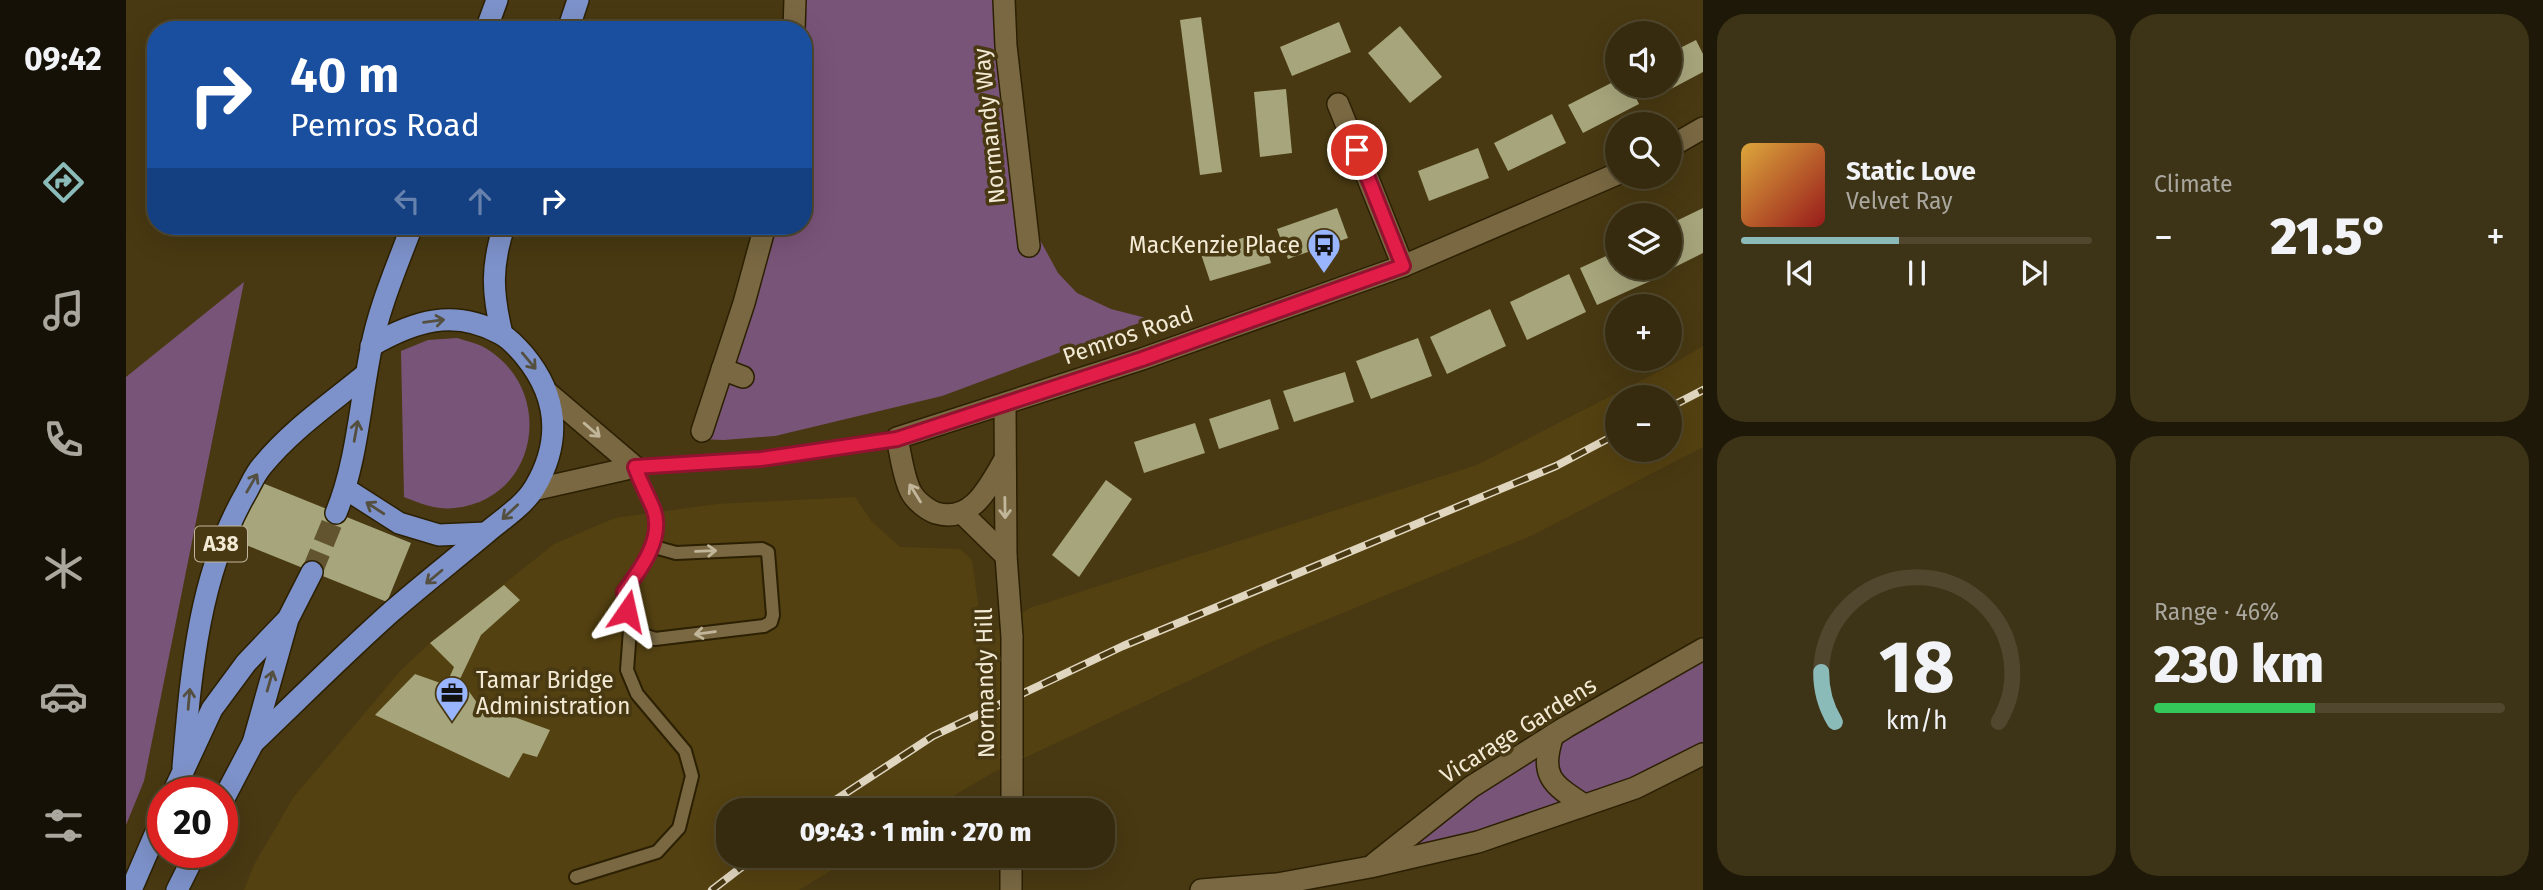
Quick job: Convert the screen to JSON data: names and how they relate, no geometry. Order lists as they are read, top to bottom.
{
  "streets": {
    "highway": ["A38"],
    "street": [
      "Normandy Way",
      "Pemros Road",
      "Normandy Hill",
      "Vicarage Gardens"
    ]
  },
  "crossings": [
    ["Pemros Road", "A38"],
    ["Pemros Road", "Normandy Hill"]
  ],
  "places": {
    "bus stop": ["MacKenzie Place"],
    "office": ["Tamar Bridge Administration"]
  },
  "page": {
    "tabs": "09:42",
    "tile": [
      "Climate",
      ["Range · 46%", "230 km"]
    ],
    "map_buttons": ["+", "−"],
    "turn": ["40 m", "Pemros Road"],
    "song": ["Static Love", "Velvet Ray"],
    "heat": ["−", "21.5°", "+"],
    "limit": "20",
    "trip": "09:43 · 1 min · 270 m",
    "gauge": ["18", "km/h"]
  }
}
